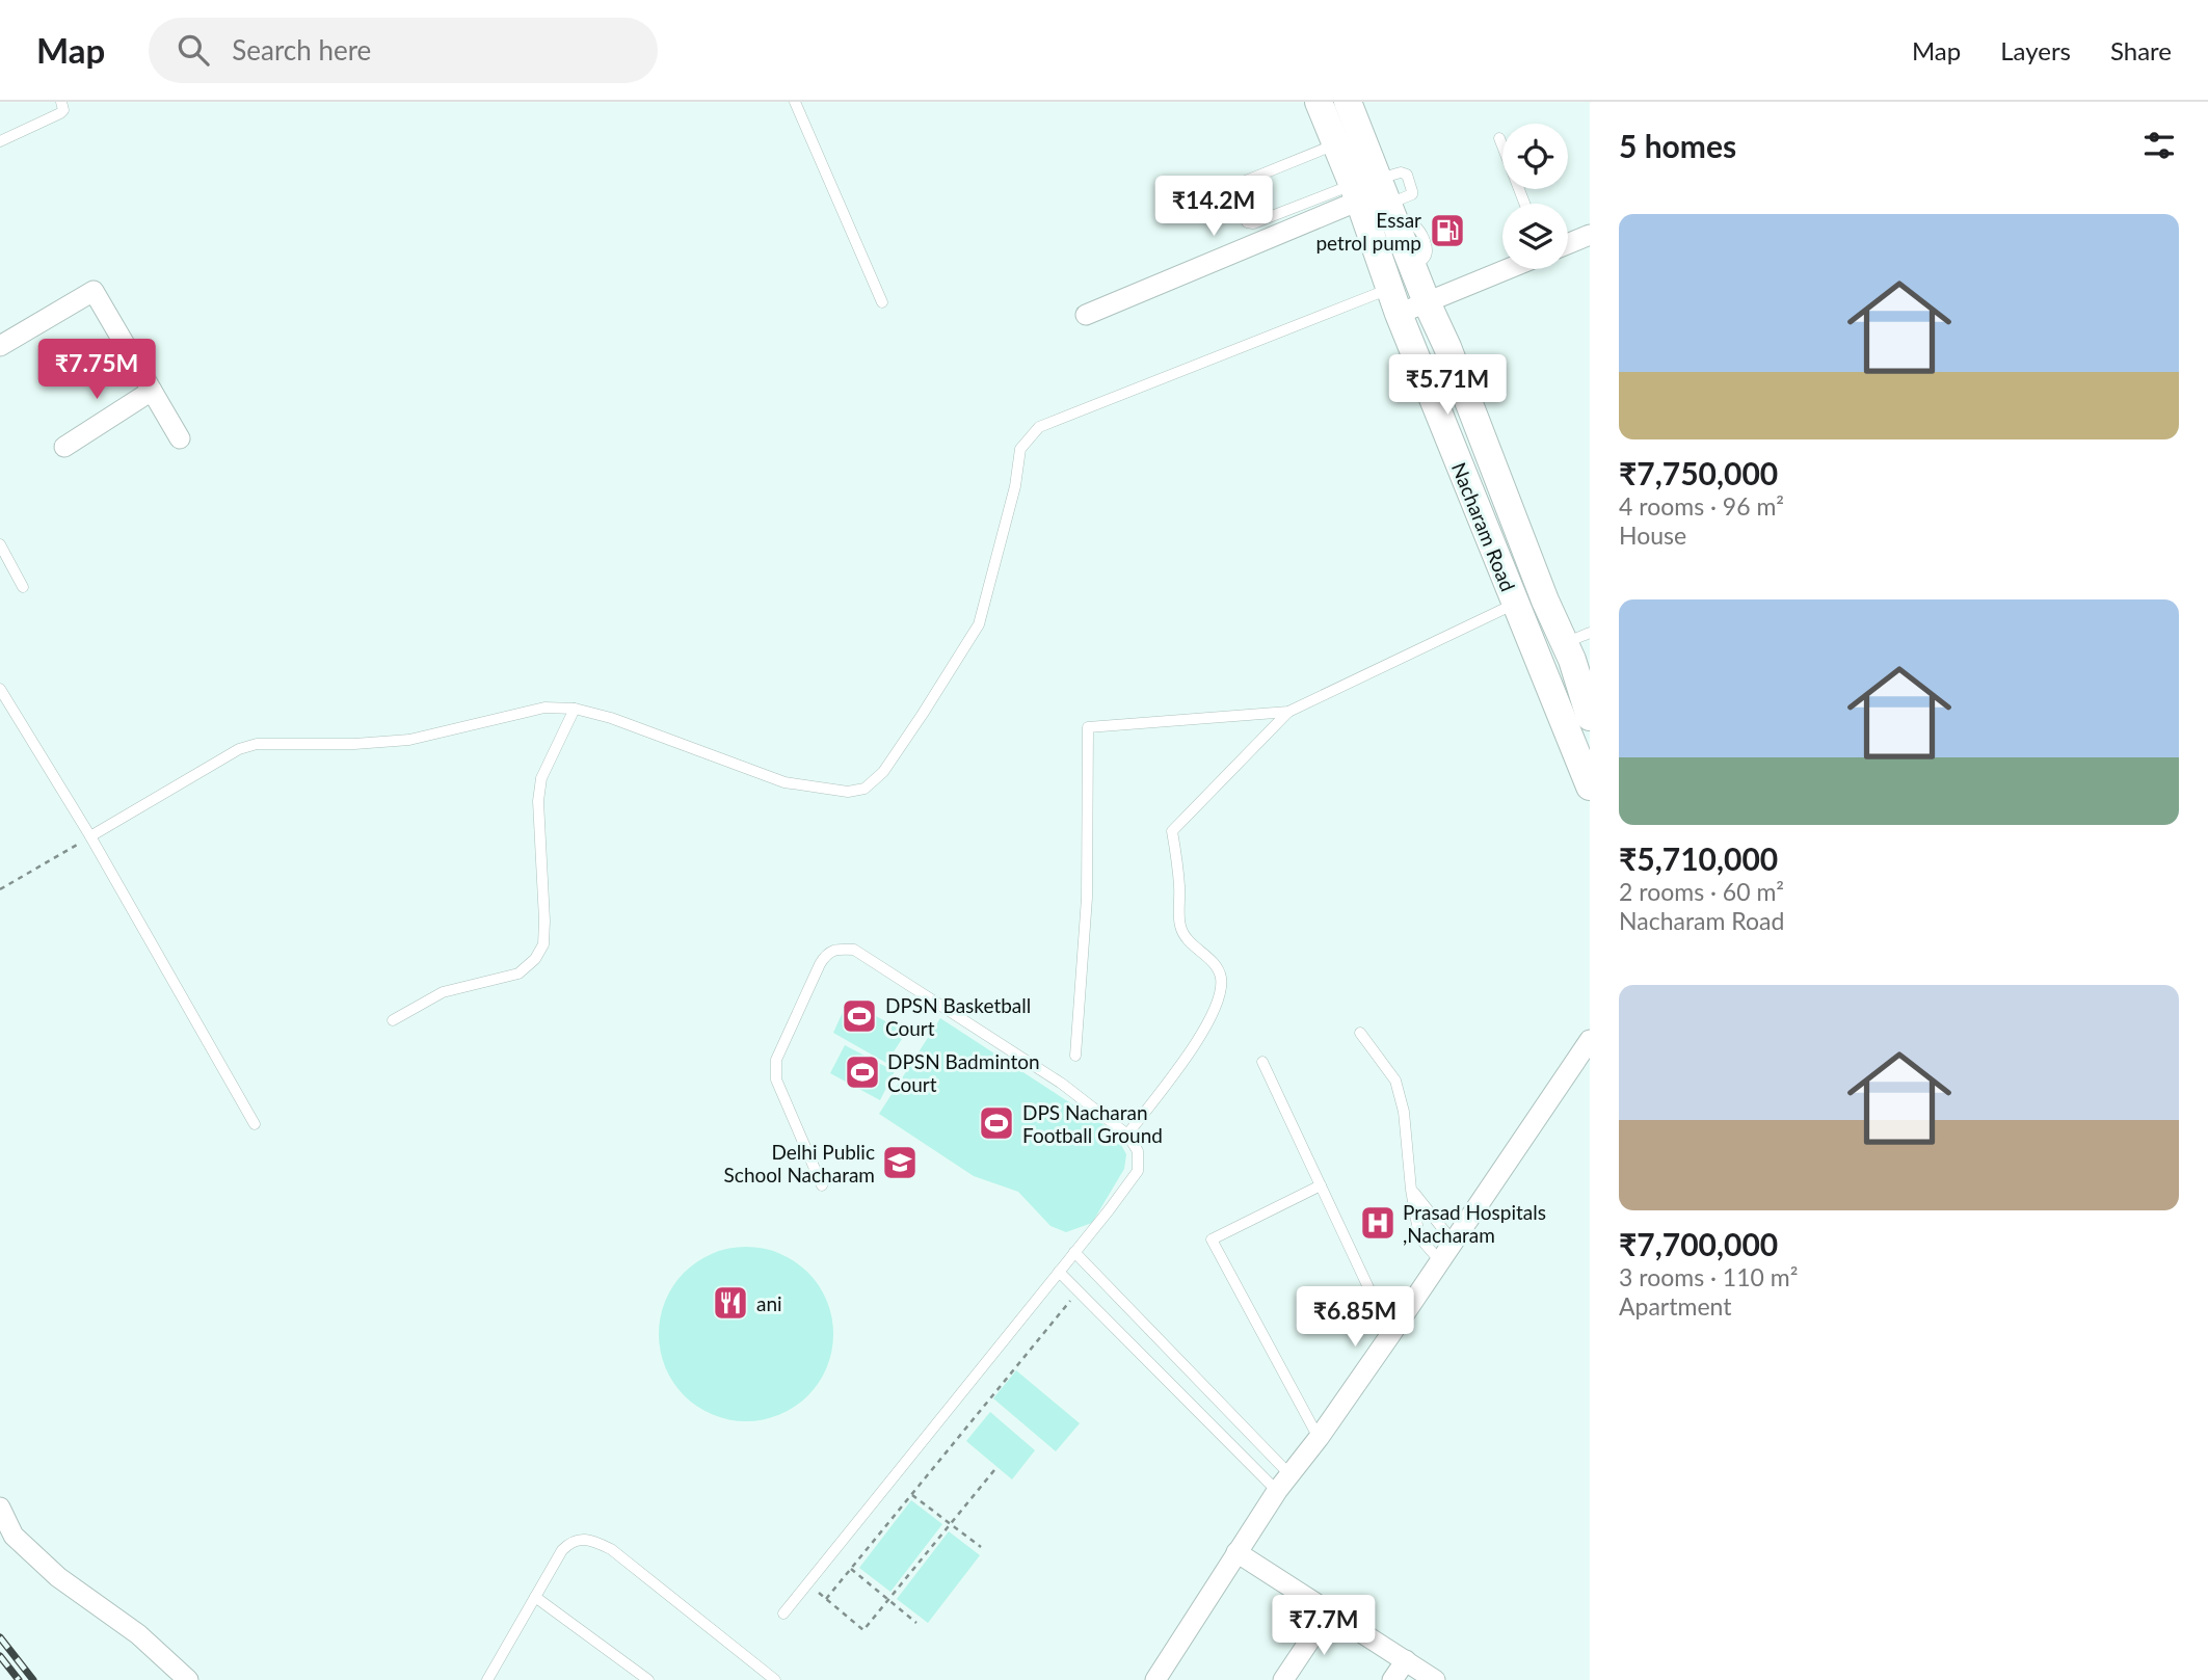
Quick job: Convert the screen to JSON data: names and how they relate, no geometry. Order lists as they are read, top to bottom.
{
  "streets": {
    "main road": ["Nacharam Road"]
  },
  "places": {
    "fuel station": ["Essar petrol pump"],
    "sports": ["DPSN Basketball Court", "DPSN Badminton Court", "DPS Nacharan Football Ground"],
    "school or university": ["Delhi Public School Nacharam"],
    "hospital": ["Prasad Hospitals ,Nacharam"],
    "restaurant": ["ani"]
  },
  "page": {
    "header": "Map",
    "search": "Search here",
    "nav": ["Map", "Layers", "Share"],
    "heading": "5 homes",
    "price": [
      "₹14.2M",
      "₹7.75M",
      "₹5.71M",
      "₹6.85M",
      "₹7.7M"
    ],
    "list": [
      {
        "name": "₹7,750,000",
        "note": "4 rooms · 96 m² · House"
      },
      {
        "name": "₹5,710,000",
        "note": "2 rooms · 60 m² · Nacharam Road"
      },
      {
        "name": "₹7,700,000",
        "note": "3 rooms · 110 m² · Apartment"
      }
    ]
  }
}
